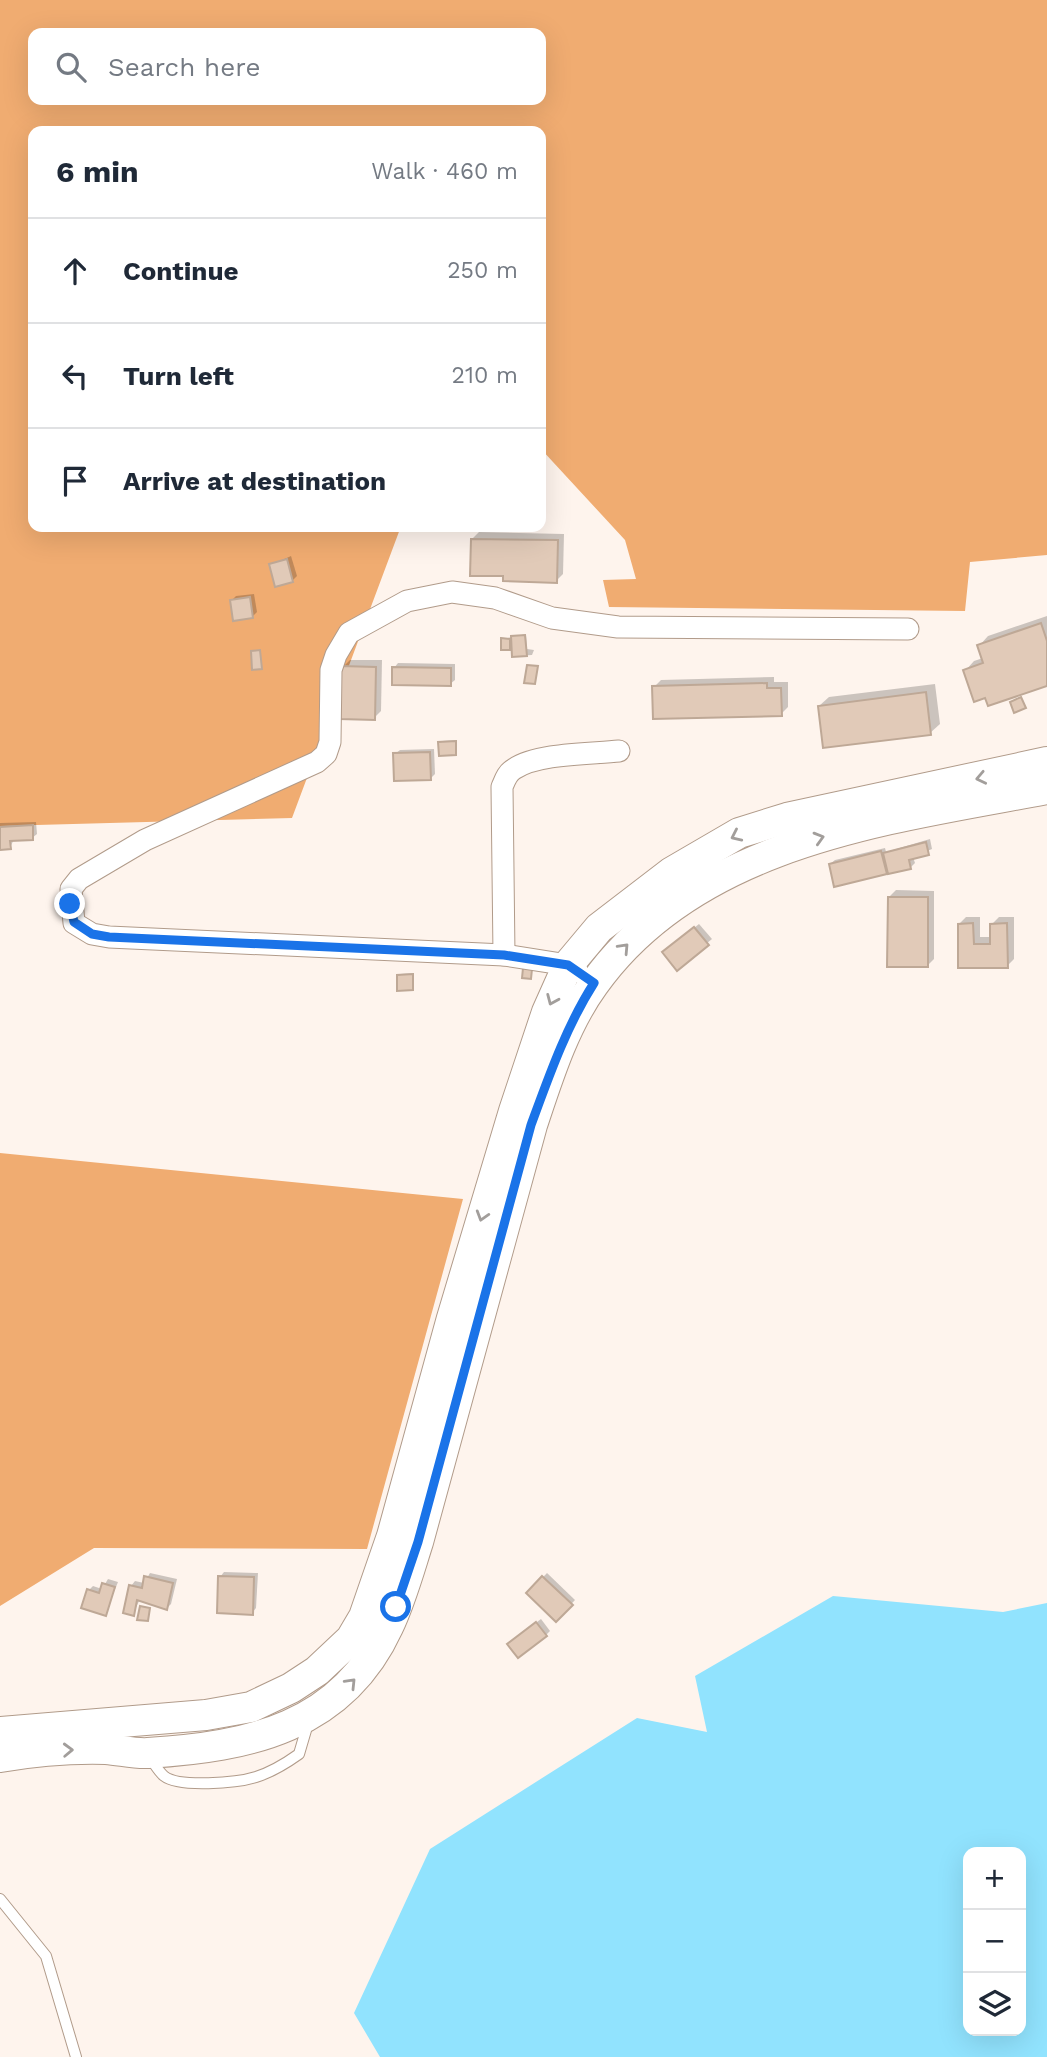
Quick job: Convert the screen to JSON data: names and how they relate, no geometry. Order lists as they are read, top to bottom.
{
  "page": {
    "search": "Search here",
    "heading": ["6 min", "Walk · 460 m"],
    "list": [
      ["Continue", "250 m"],
      ["Turn left", "210 m"],
      "Arrive at destination"
    ],
    "map_buttons": ["+", "−"]
  }
}
